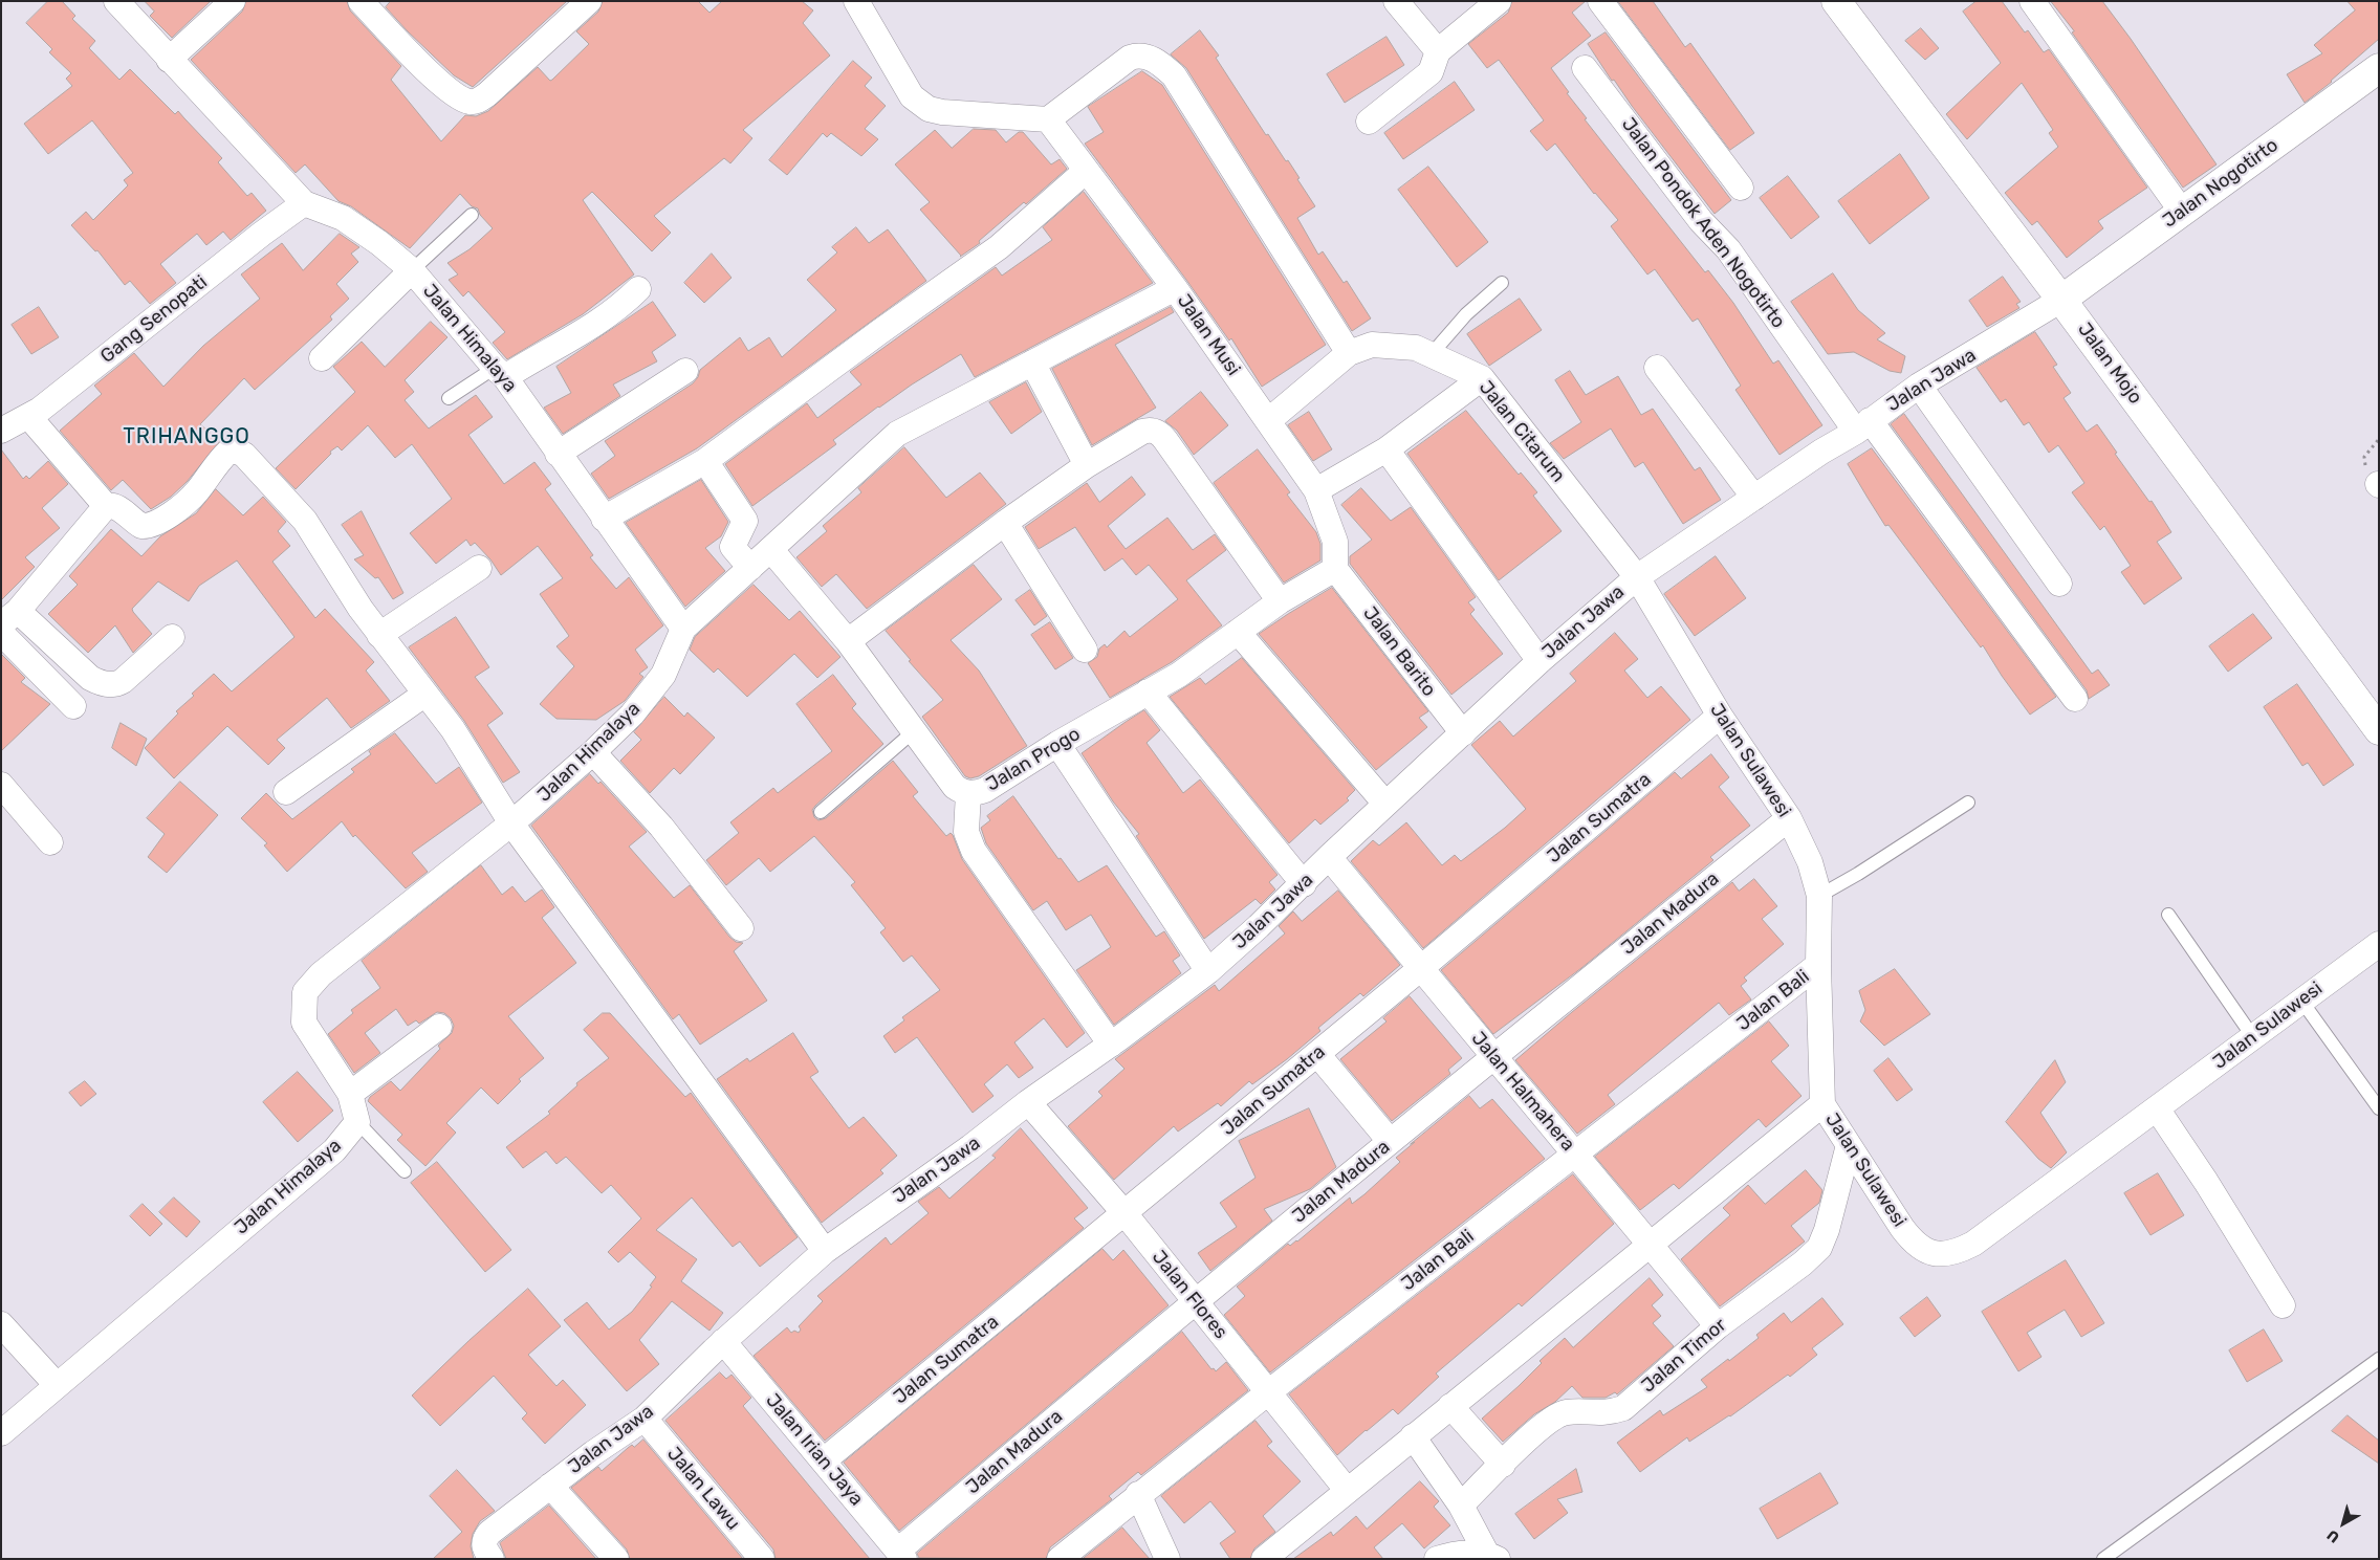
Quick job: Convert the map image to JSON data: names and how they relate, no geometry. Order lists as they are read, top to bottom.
{
  "streets": {
    "street": [
      "Jalan Nogotirto",
      "Jalan Pondok Aden Nogotirto",
      "Gang Senopati",
      "Jalan Musi",
      "Jalan Himalaya",
      "Jalan Mojo",
      "Jalan Jawa",
      "Jalan Citarum",
      "Jalan Barito",
      "Jalan Progo",
      "Jalan Sulawesi",
      "Jalan Sumatra",
      "Jalan Madura",
      "Jalan Bali",
      "Jalan Halmahera",
      "Jalan Flores",
      "Jalan Timor",
      "Jalan Irian Jaya",
      "Jalan Lawu"
    ]
  },
  "crossings": [
    ["Jalan Nogotirto", "Jalan Mojo"],
    ["Jalan Nogotirto", "Jalan Jawa"],
    ["Jalan Pondok Aden Nogotirto", "Jalan Jawa"],
    ["Gang Senopati", "Jalan Himalaya"],
    ["Jalan Musi", "Jalan Citarum"],
    ["Jalan Musi", "Jalan Barito"],
    ["Jalan Musi", "Jalan Progo"],
    ["Jalan Mojo", "Jalan Jawa"],
    ["Jalan Jawa", "Jalan Citarum"],
    ["Jalan Jawa", "Jalan Barito"],
    ["Jalan Jawa", "Jalan Sulawesi"],
    ["Jalan Jawa", "Jalan Halmahera"],
    ["Jalan Jawa", "Jalan Flores"],
    ["Jalan Jawa", "Jalan Irian Jaya"],
    ["Jalan Jawa", "Jalan Lawu"],
    ["Jalan Citarum", "Jalan Sulawesi"],
    ["Jalan Barito", "Jalan Progo"],
    ["Jalan Sulawesi", "Jalan Sumatra"],
    ["Jalan Sulawesi", "Jalan Madura"],
    ["Jalan Sulawesi", "Jalan Bali"],
    ["Jalan Sulawesi", "Jalan Timor"],
    ["Jalan Sumatra", "Jalan Halmahera"],
    ["Jalan Sumatra", "Jalan Flores"],
    ["Jalan Sumatra", "Jalan Irian Jaya"],
    ["Jalan Madura", "Jalan Halmahera"],
    ["Jalan Madura", "Jalan Flores"],
    ["Jalan Madura", "Jalan Irian Jaya"],
    ["Jalan Bali", "Jalan Halmahera"],
    ["Jalan Bali", "Jalan Flores"],
    ["Jalan Halmahera", "Jalan Timor"]
  ],
  "districts": ["TRIHANGGO"],
  "north": "bottom left"
}
